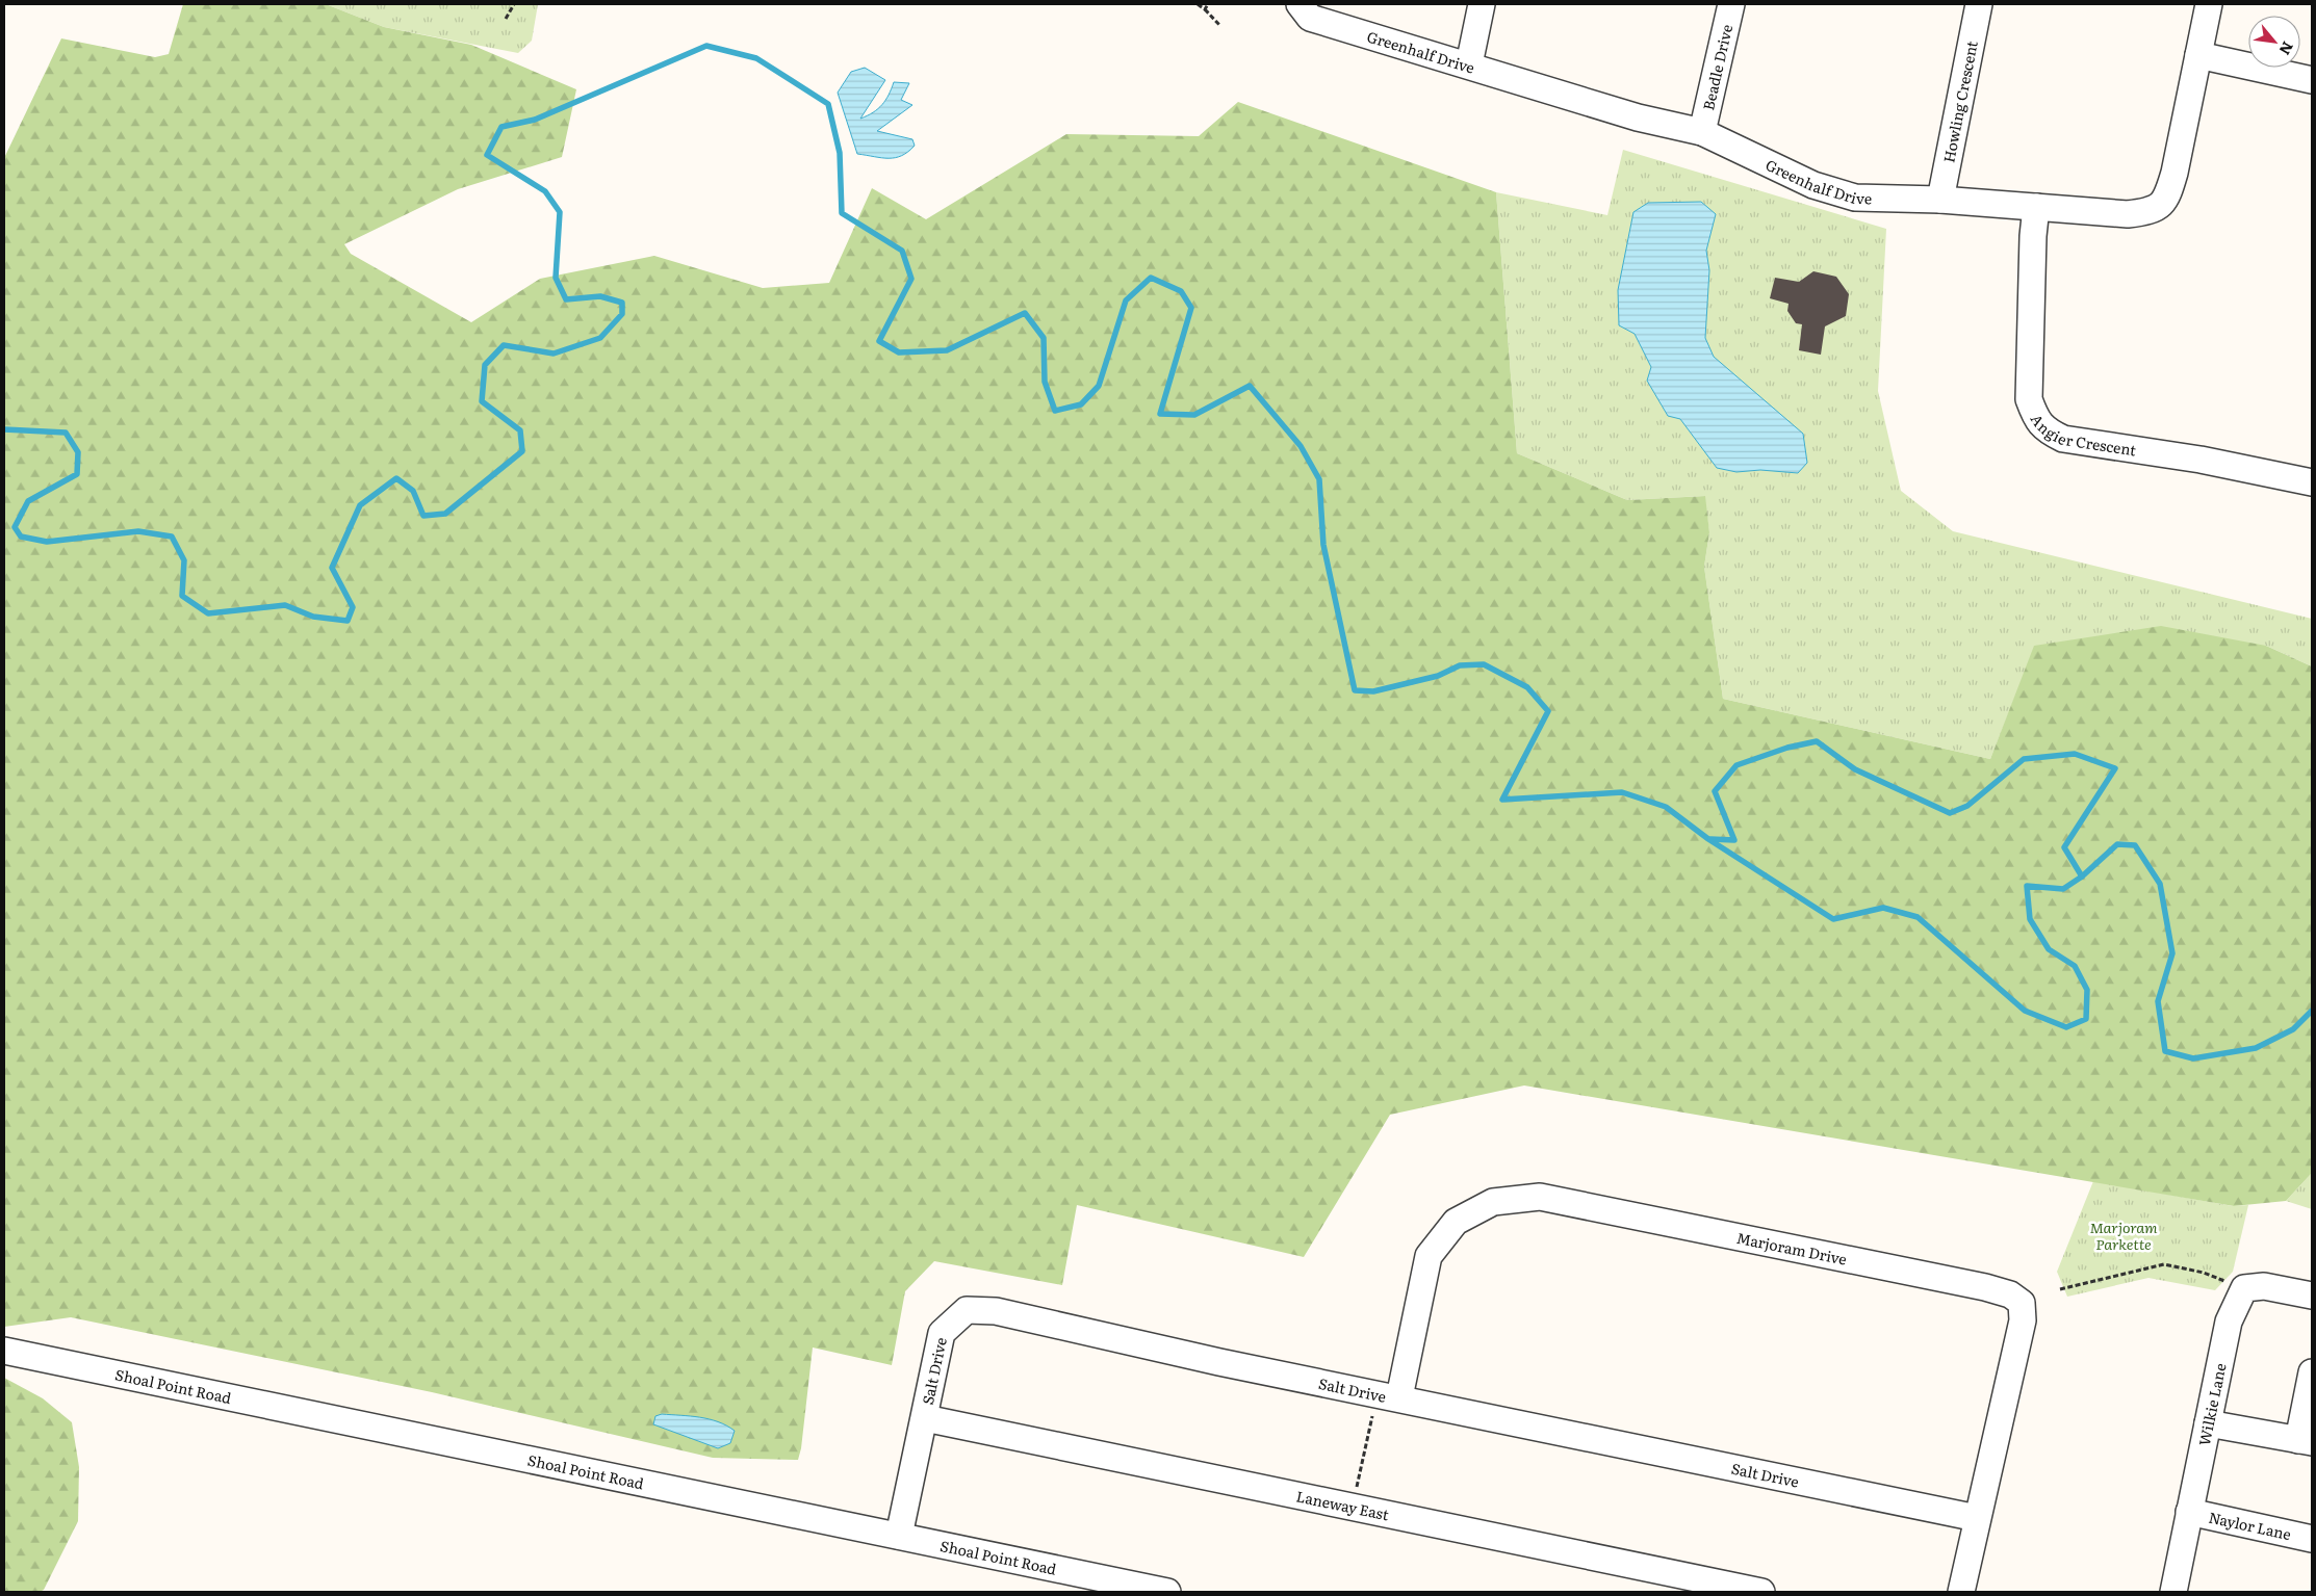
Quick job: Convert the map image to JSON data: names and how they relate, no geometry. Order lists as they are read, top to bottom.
{
  "streets": {
    "street": [
      "Greenhalf Drive",
      "Beadle Drive",
      "Howling Crescent",
      "Angier Crescent",
      "Marjoram Drive",
      "Salt Drive",
      "Shoal Point Road",
      "Wilkie Lane",
      "Laneway East",
      "Naylor Lane"
    ]
  },
  "crossings": [
    ["Greenhalf Drive", "Beadle Drive"],
    ["Greenhalf Drive", "Howling Crescent"],
    ["Greenhalf Drive", "Angier Crescent"],
    ["Marjoram Drive", "Salt Drive"],
    ["Salt Drive", "Shoal Point Road"],
    ["Salt Drive", "Laneway East"],
    ["Wilkie Lane", "Naylor Lane"]
  ],
  "parks": ["Marjoram Parkette"],
  "north": "bottom right"
}
